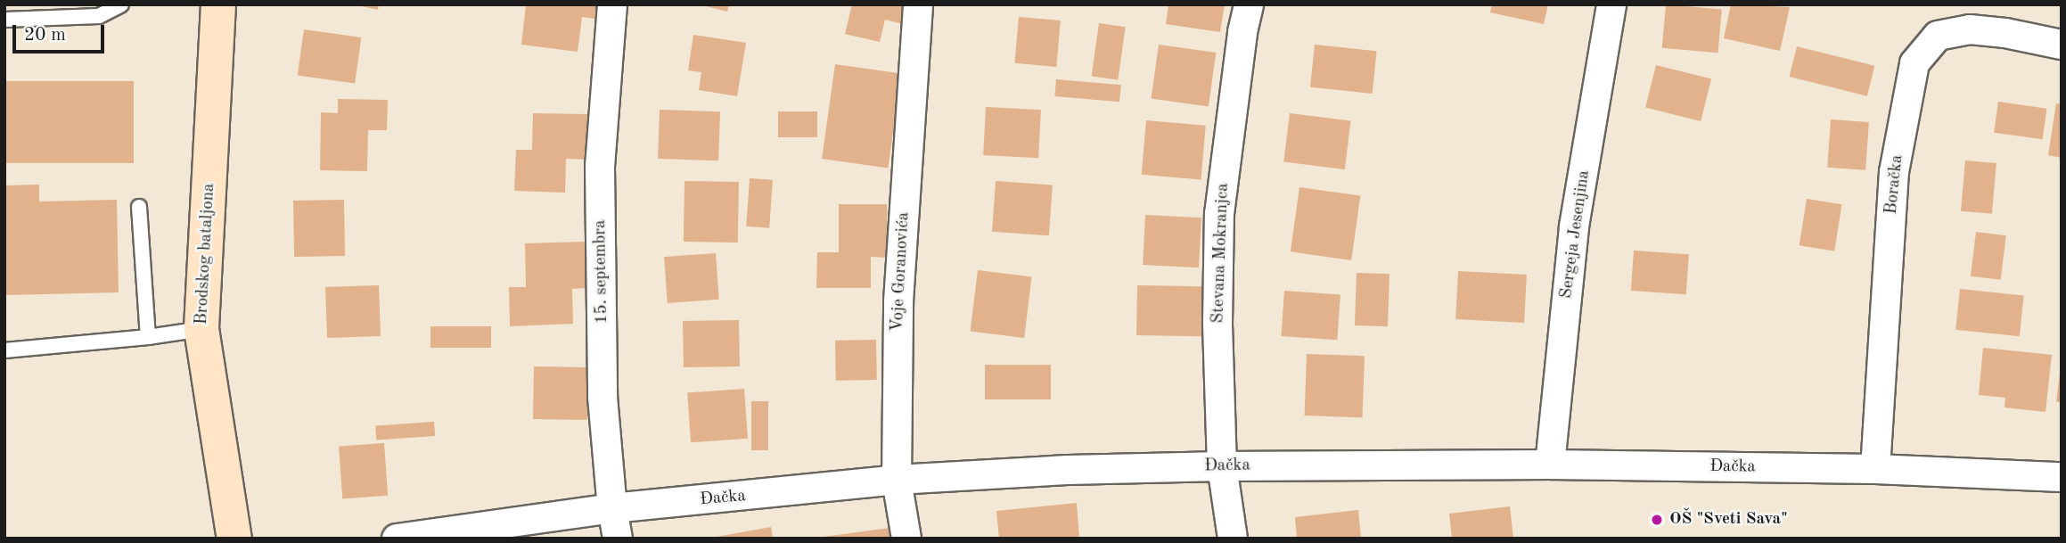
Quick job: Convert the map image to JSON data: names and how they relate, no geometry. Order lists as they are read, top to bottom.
{
  "streets": {
    "street": [
      "Boračka",
      "Sergeja Jesenjina",
      "Stevana Mokranjca",
      "Brodskog bataljona",
      "15. septembra",
      "Voje Goranovića",
      "Đačka"
    ]
  },
  "crossings": [
    ["Boračka", "Đačka"],
    ["Sergeja Jesenjina", "Đačka"],
    ["Stevana Mokranjca", "Đačka"],
    ["15. septembra", "Đačka"],
    ["Voje Goranovića", "Đačka"]
  ],
  "places": ["OŠ \"Sveti Sava\""],
  "scale_bar": "20 m"
}
